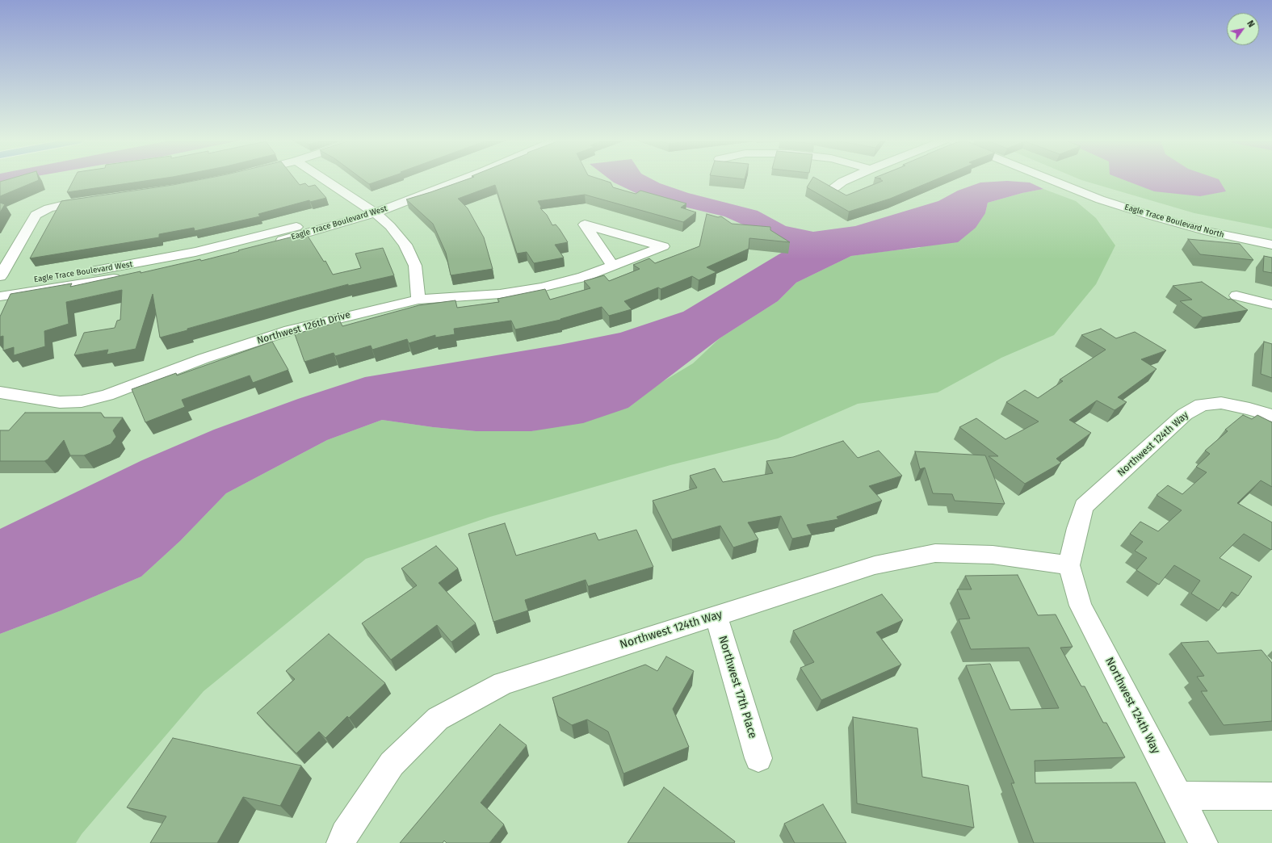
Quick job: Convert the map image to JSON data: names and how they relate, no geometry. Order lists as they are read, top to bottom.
{
  "streets": {
    "street": [
      "Eagle Trace Boulevard North",
      "Eagle Trace Boulevard West",
      "Northwest 126th Drive",
      "Northwest 124th Way",
      "Northwest 17th Place"
    ]
  },
  "crossings": [
    ["Northwest 124th Way", "Northwest 17th Place"]
  ],
  "north": "top right"
}
